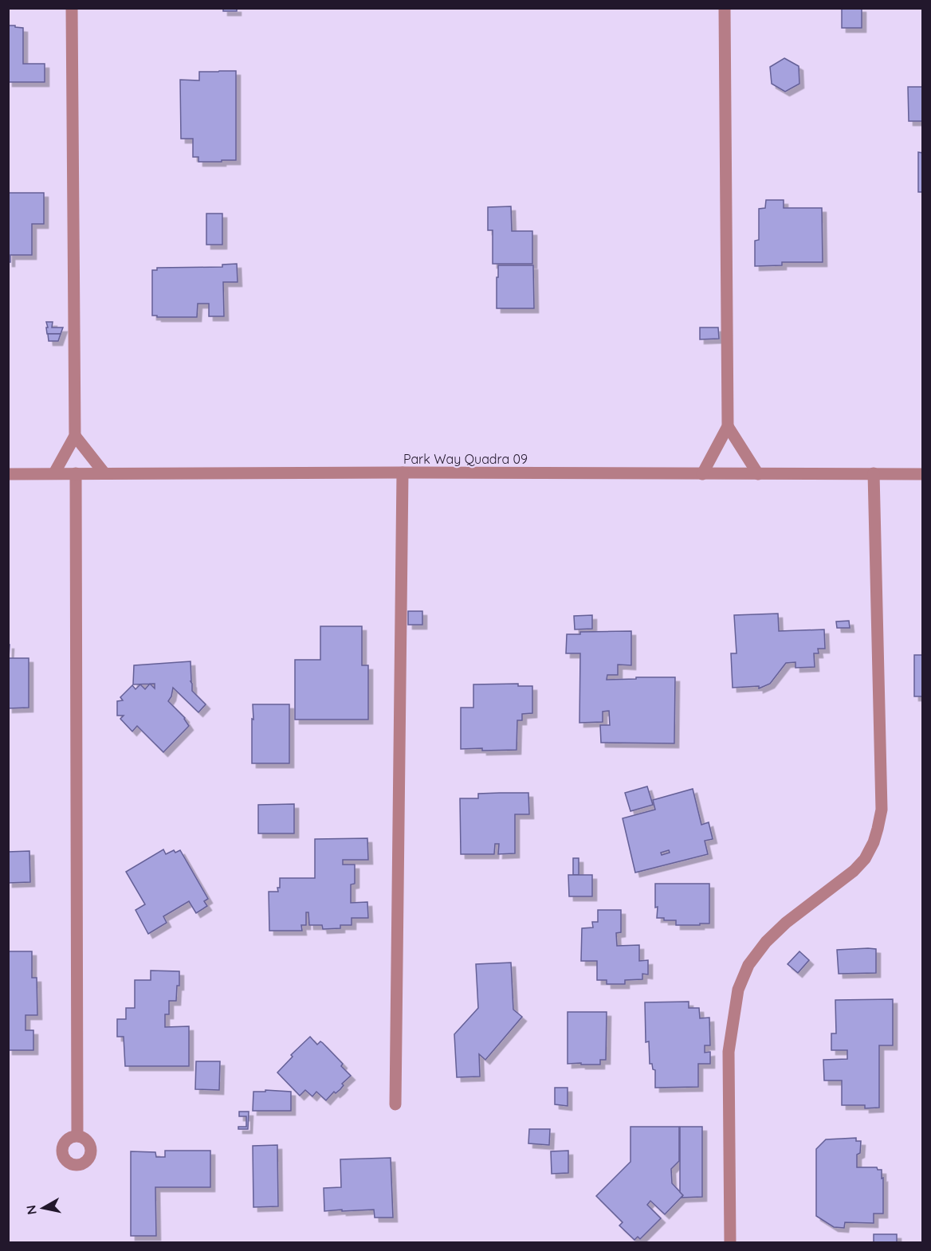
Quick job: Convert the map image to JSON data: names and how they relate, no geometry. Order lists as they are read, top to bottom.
{
  "streets": {
    "street": ["Park Way Quadra 09"]
  },
  "north": "left"
}
